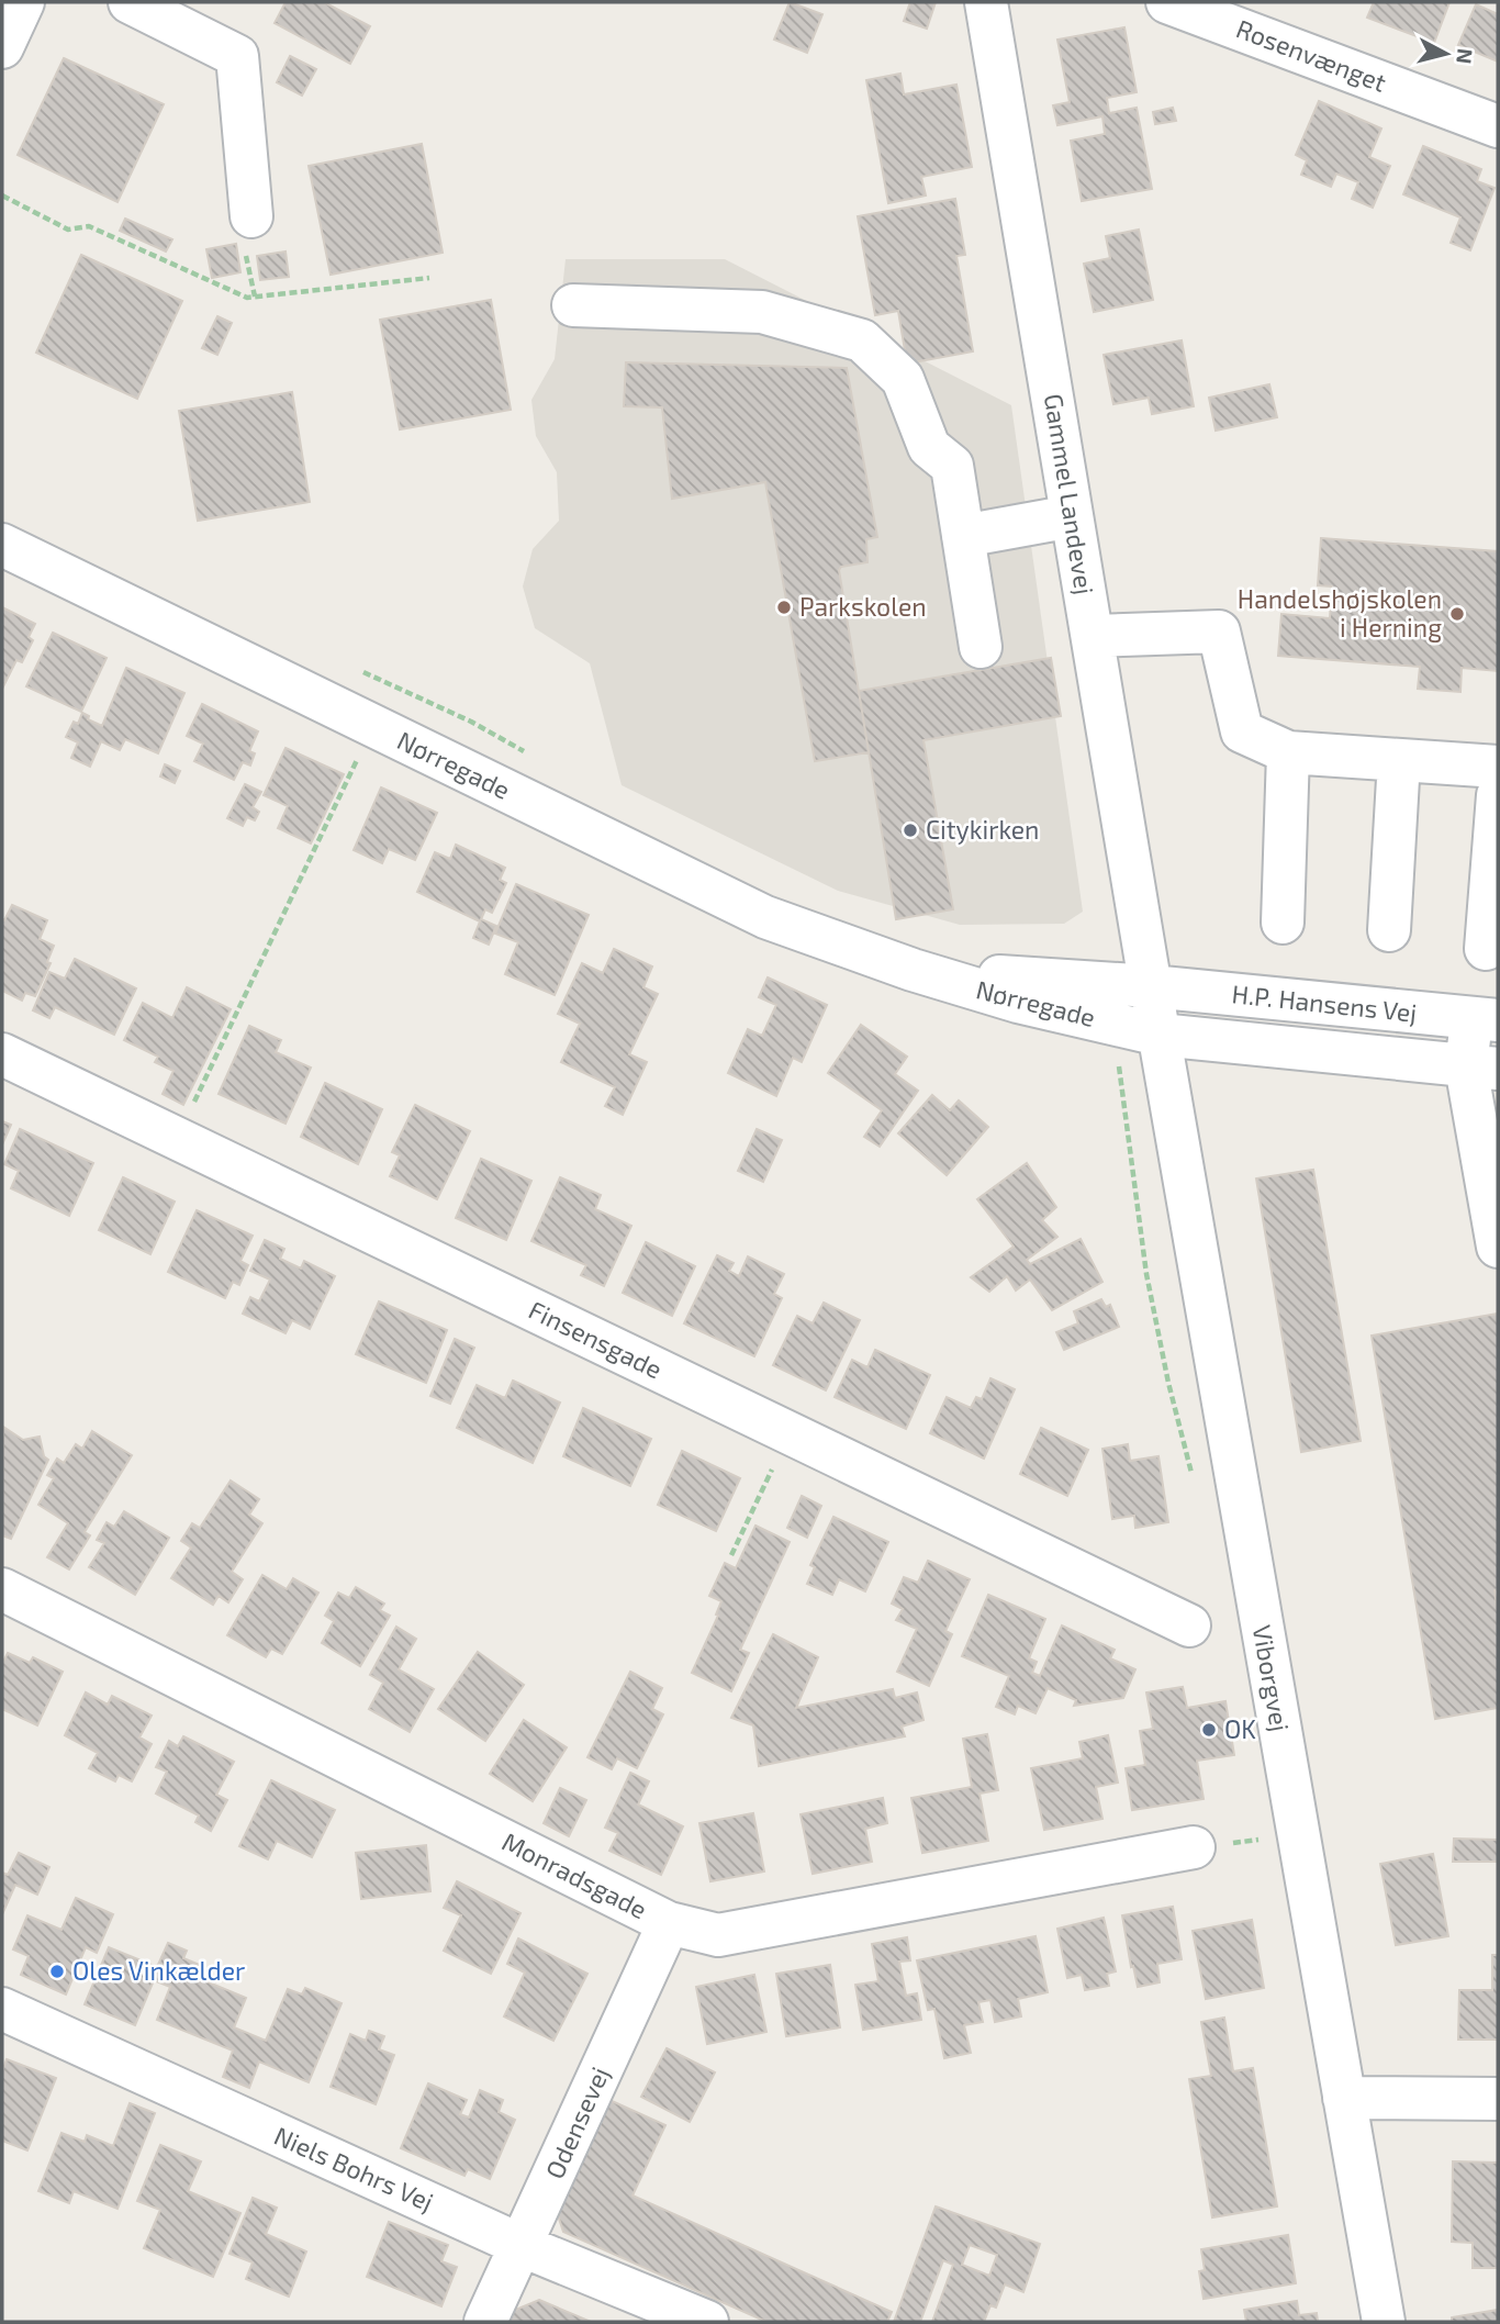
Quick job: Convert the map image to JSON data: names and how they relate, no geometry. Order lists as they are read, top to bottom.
{
  "streets": {
    "street": [
      "Rosenvænget",
      "Gammel Landevej",
      "Nørregade",
      "H.P. Hansens Vej",
      "Finsensgade",
      "Viborgvej",
      "Monradsgade",
      "Odensevej",
      "Niels Bohrs Vej"
    ]
  },
  "crossings": [
    ["Gammel Landevej", "Nørregade"],
    ["Gammel Landevej", "H.P. Hansens Vej"],
    ["Gammel Landevej", "Viborgvej"],
    ["Nørregade", "H.P. Hansens Vej"],
    ["Nørregade", "Viborgvej"],
    ["H.P. Hansens Vej", "Viborgvej"],
    ["Monradsgade", "Odensevej"],
    ["Odensevej", "Niels Bohrs Vej"]
  ],
  "places": [
    "Parkskolen",
    "Handelshøjskolen i Herning",
    "Citykirken",
    "OK",
    "Oles Vinkælder"
  ],
  "north": "right"
}
